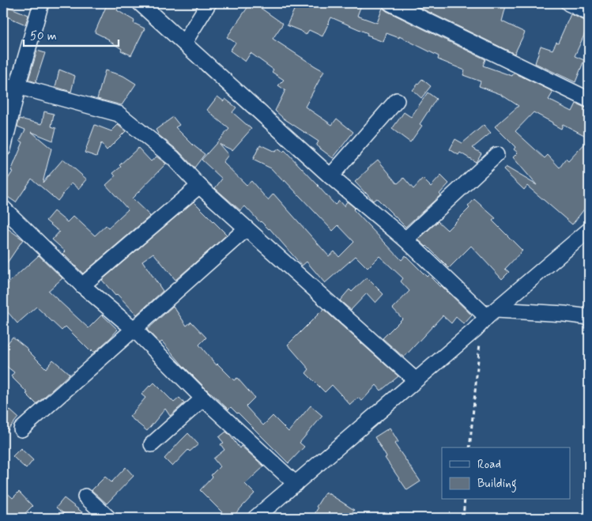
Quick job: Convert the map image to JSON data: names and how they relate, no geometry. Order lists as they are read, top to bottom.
{
  "legend": ["Road", "Building"],
  "scale_bar": "50 m"
}
